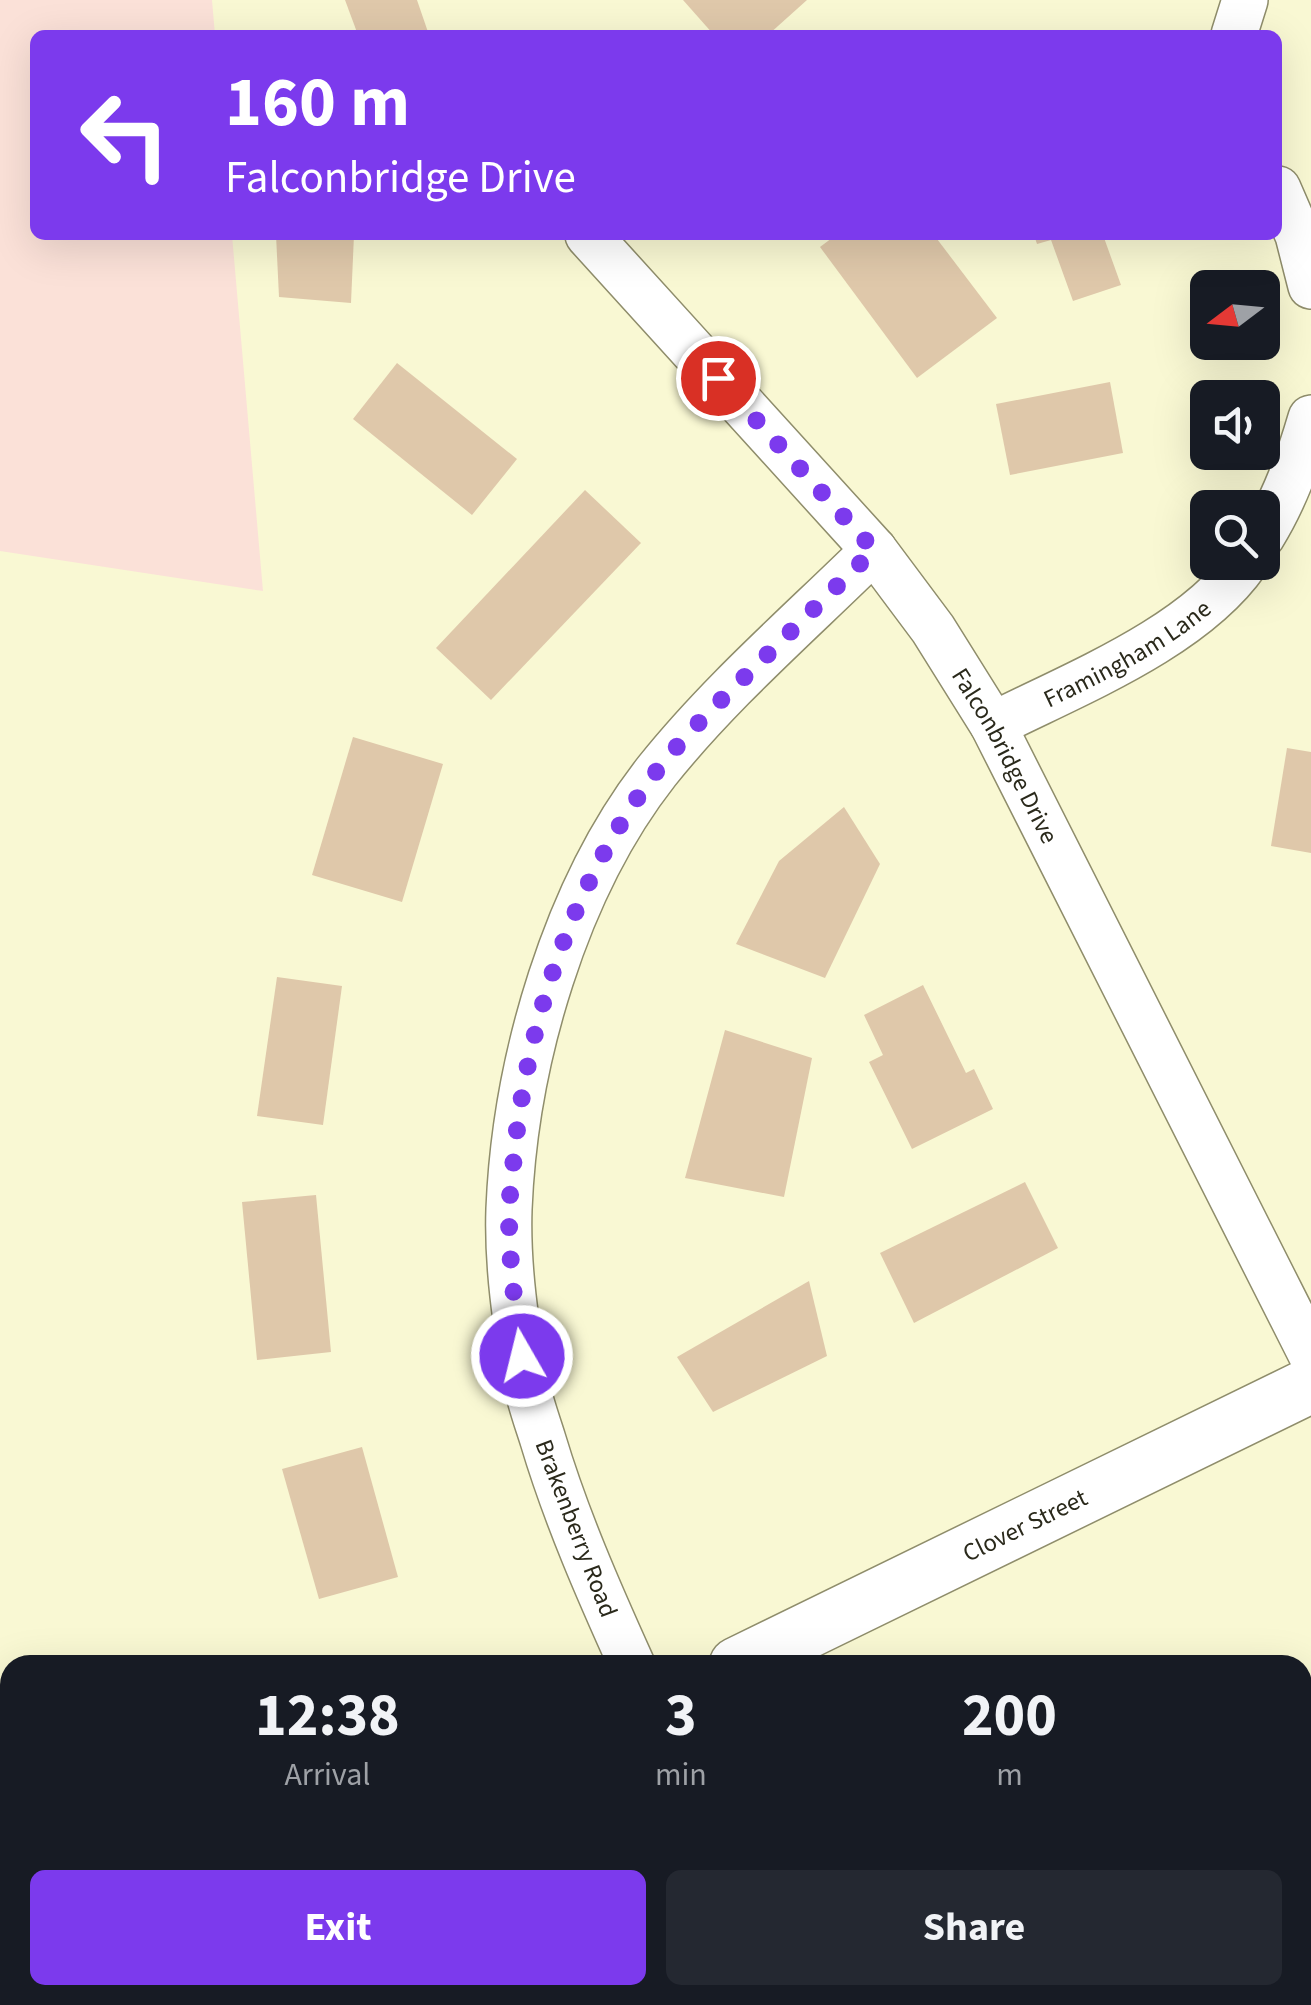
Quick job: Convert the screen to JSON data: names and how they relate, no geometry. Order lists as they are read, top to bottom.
{
  "streets": {
    "main road": ["Clover Street"],
    "street": ["Framingham Lane", "Falconbridge Drive", "Brakenberry Road"]
  },
  "crossings": [
    ["Framingham Lane", "Falconbridge Drive"],
    ["Falconbridge Drive", "Brakenberry Road"]
  ],
  "north": "left",
  "page": {
    "turn": ["160 m", "Falconbridge Drive"],
    "eta": [
      "12:38",
      "Arrival",
      "3",
      "min",
      "200",
      "m"
    ],
    "buttons": ["Exit", "Share"]
  }
}
